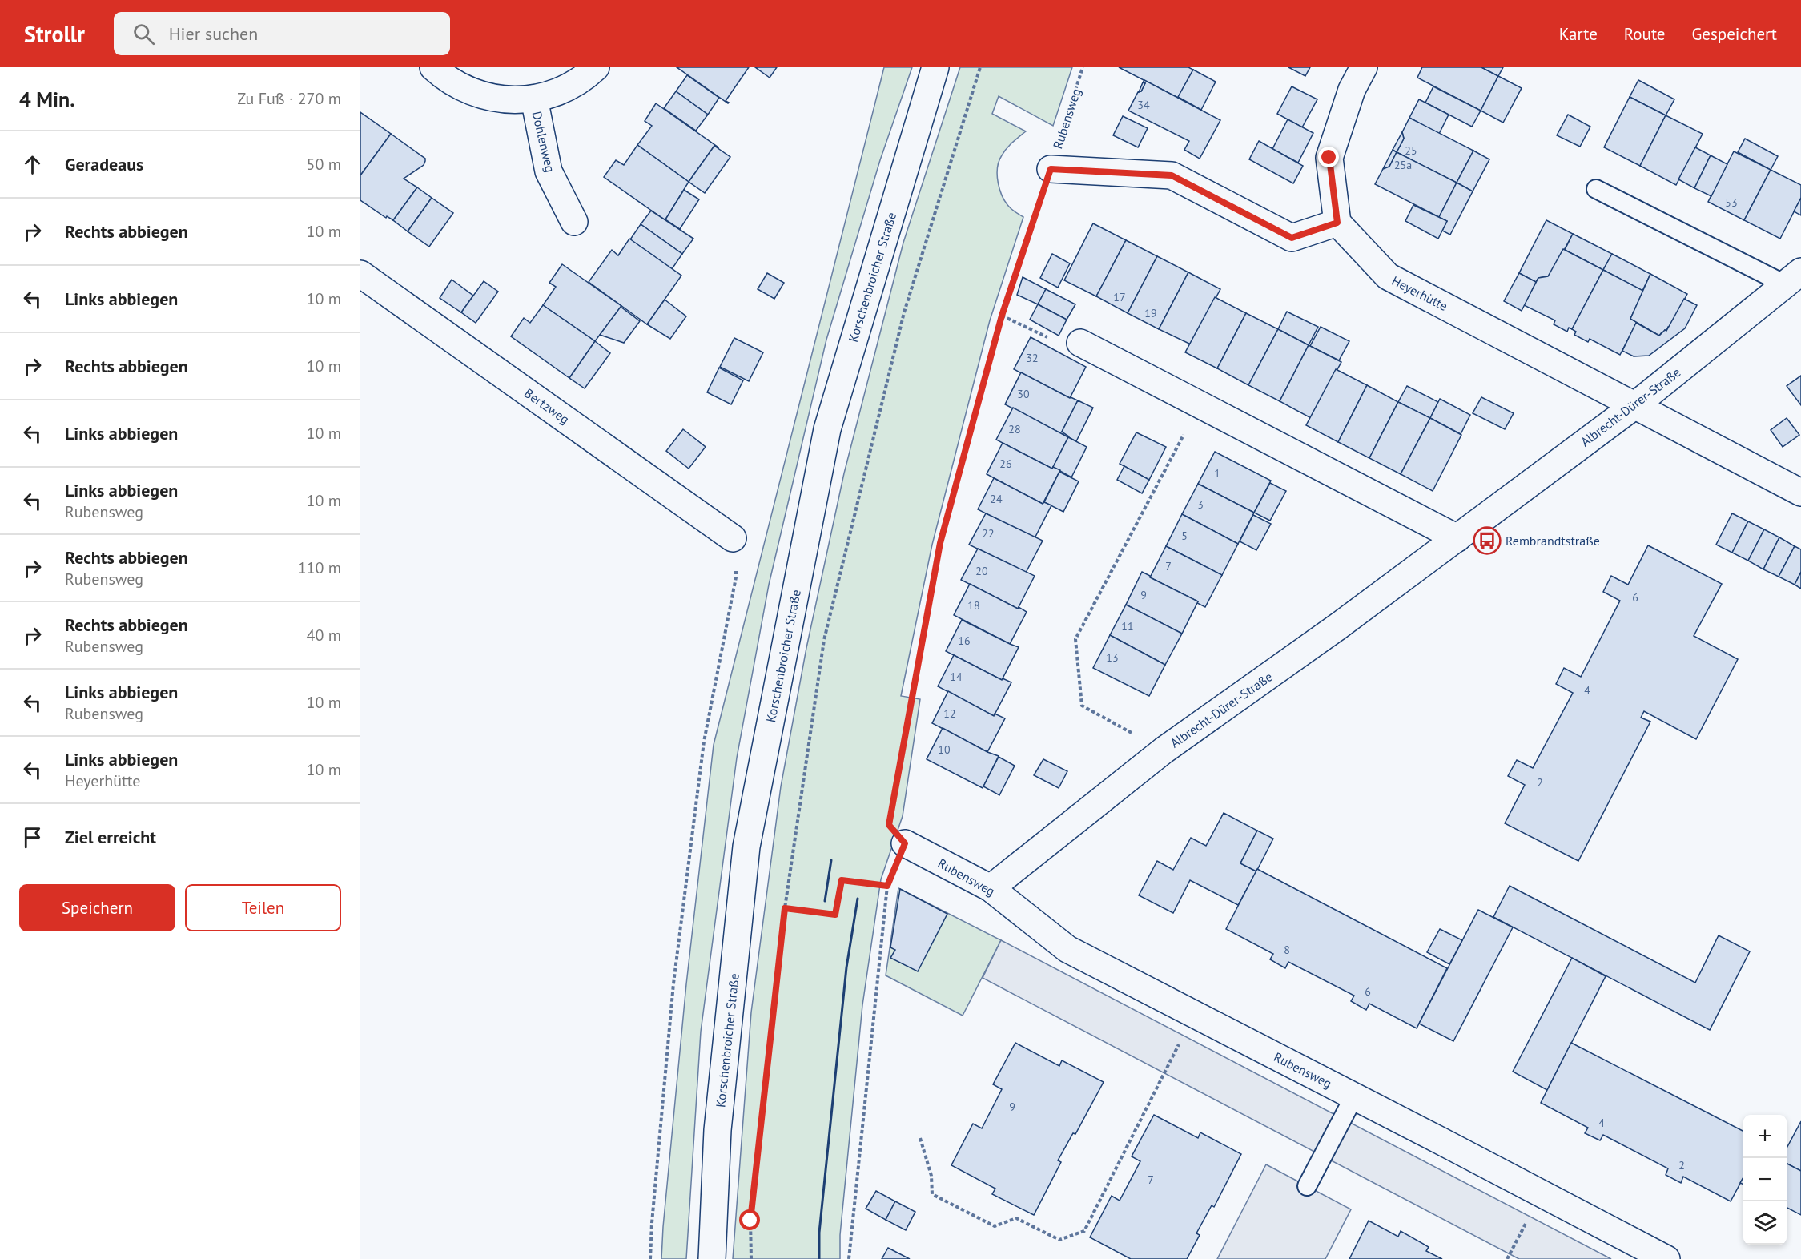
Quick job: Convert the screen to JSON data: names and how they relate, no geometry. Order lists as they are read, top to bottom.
{
  "streets": {
    "street": [
      "Rubensweg",
      "Dohlenweg",
      "Korschenbroicher Straße",
      "Heyerhütte",
      "Bertzweg",
      "Albrecht-Dürer-Straße"
    ]
  },
  "crossings": [
    ["Rubensweg", "Heyerhütte"],
    ["Rubensweg", "Albrecht-Dürer-Straße"],
    ["Heyerhütte", "Albrecht-Dürer-Straße"]
  ],
  "places": {
    "bus stop": ["Rembrandtstraße"]
  },
  "house_numbers": [
    "34",
    "25",
    "25a",
    "53",
    "17",
    "19",
    "32",
    "30",
    "28",
    "26",
    "1",
    "24",
    "3",
    "22",
    "5",
    "7",
    "20",
    "9",
    "6",
    "18",
    "11",
    "16",
    "13",
    "14",
    "4",
    "12",
    "10",
    "2",
    "8",
    "6",
    "9",
    "4",
    "2",
    "7"
  ],
  "page": {
    "header": "Strollr",
    "search": "Hier suchen",
    "nav": ["Karte", "Route", "Gespeichert"],
    "heading": ["4 Min.", "Zu Fuß · 270 m"],
    "list": [
      ["Geradeaus", "50 m"],
      ["Rechts abbiegen", "10 m"],
      ["Links abbiegen", "10 m"],
      ["Rechts abbiegen", "10 m"],
      ["Links abbiegen", "10 m"],
      ["Links abbiegen", "Rubensweg", "10 m"],
      ["Rechts abbiegen", "Rubensweg", "110 m"],
      ["Rechts abbiegen", "Rubensweg", "40 m"],
      ["Links abbiegen", "Rubensweg", "10 m"],
      ["Links abbiegen", "Heyerhütte", "10 m"],
      "Ziel erreicht"
    ],
    "buttons": ["Speichern", "Teilen"],
    "map_buttons": ["+", "−"]
  }
}
